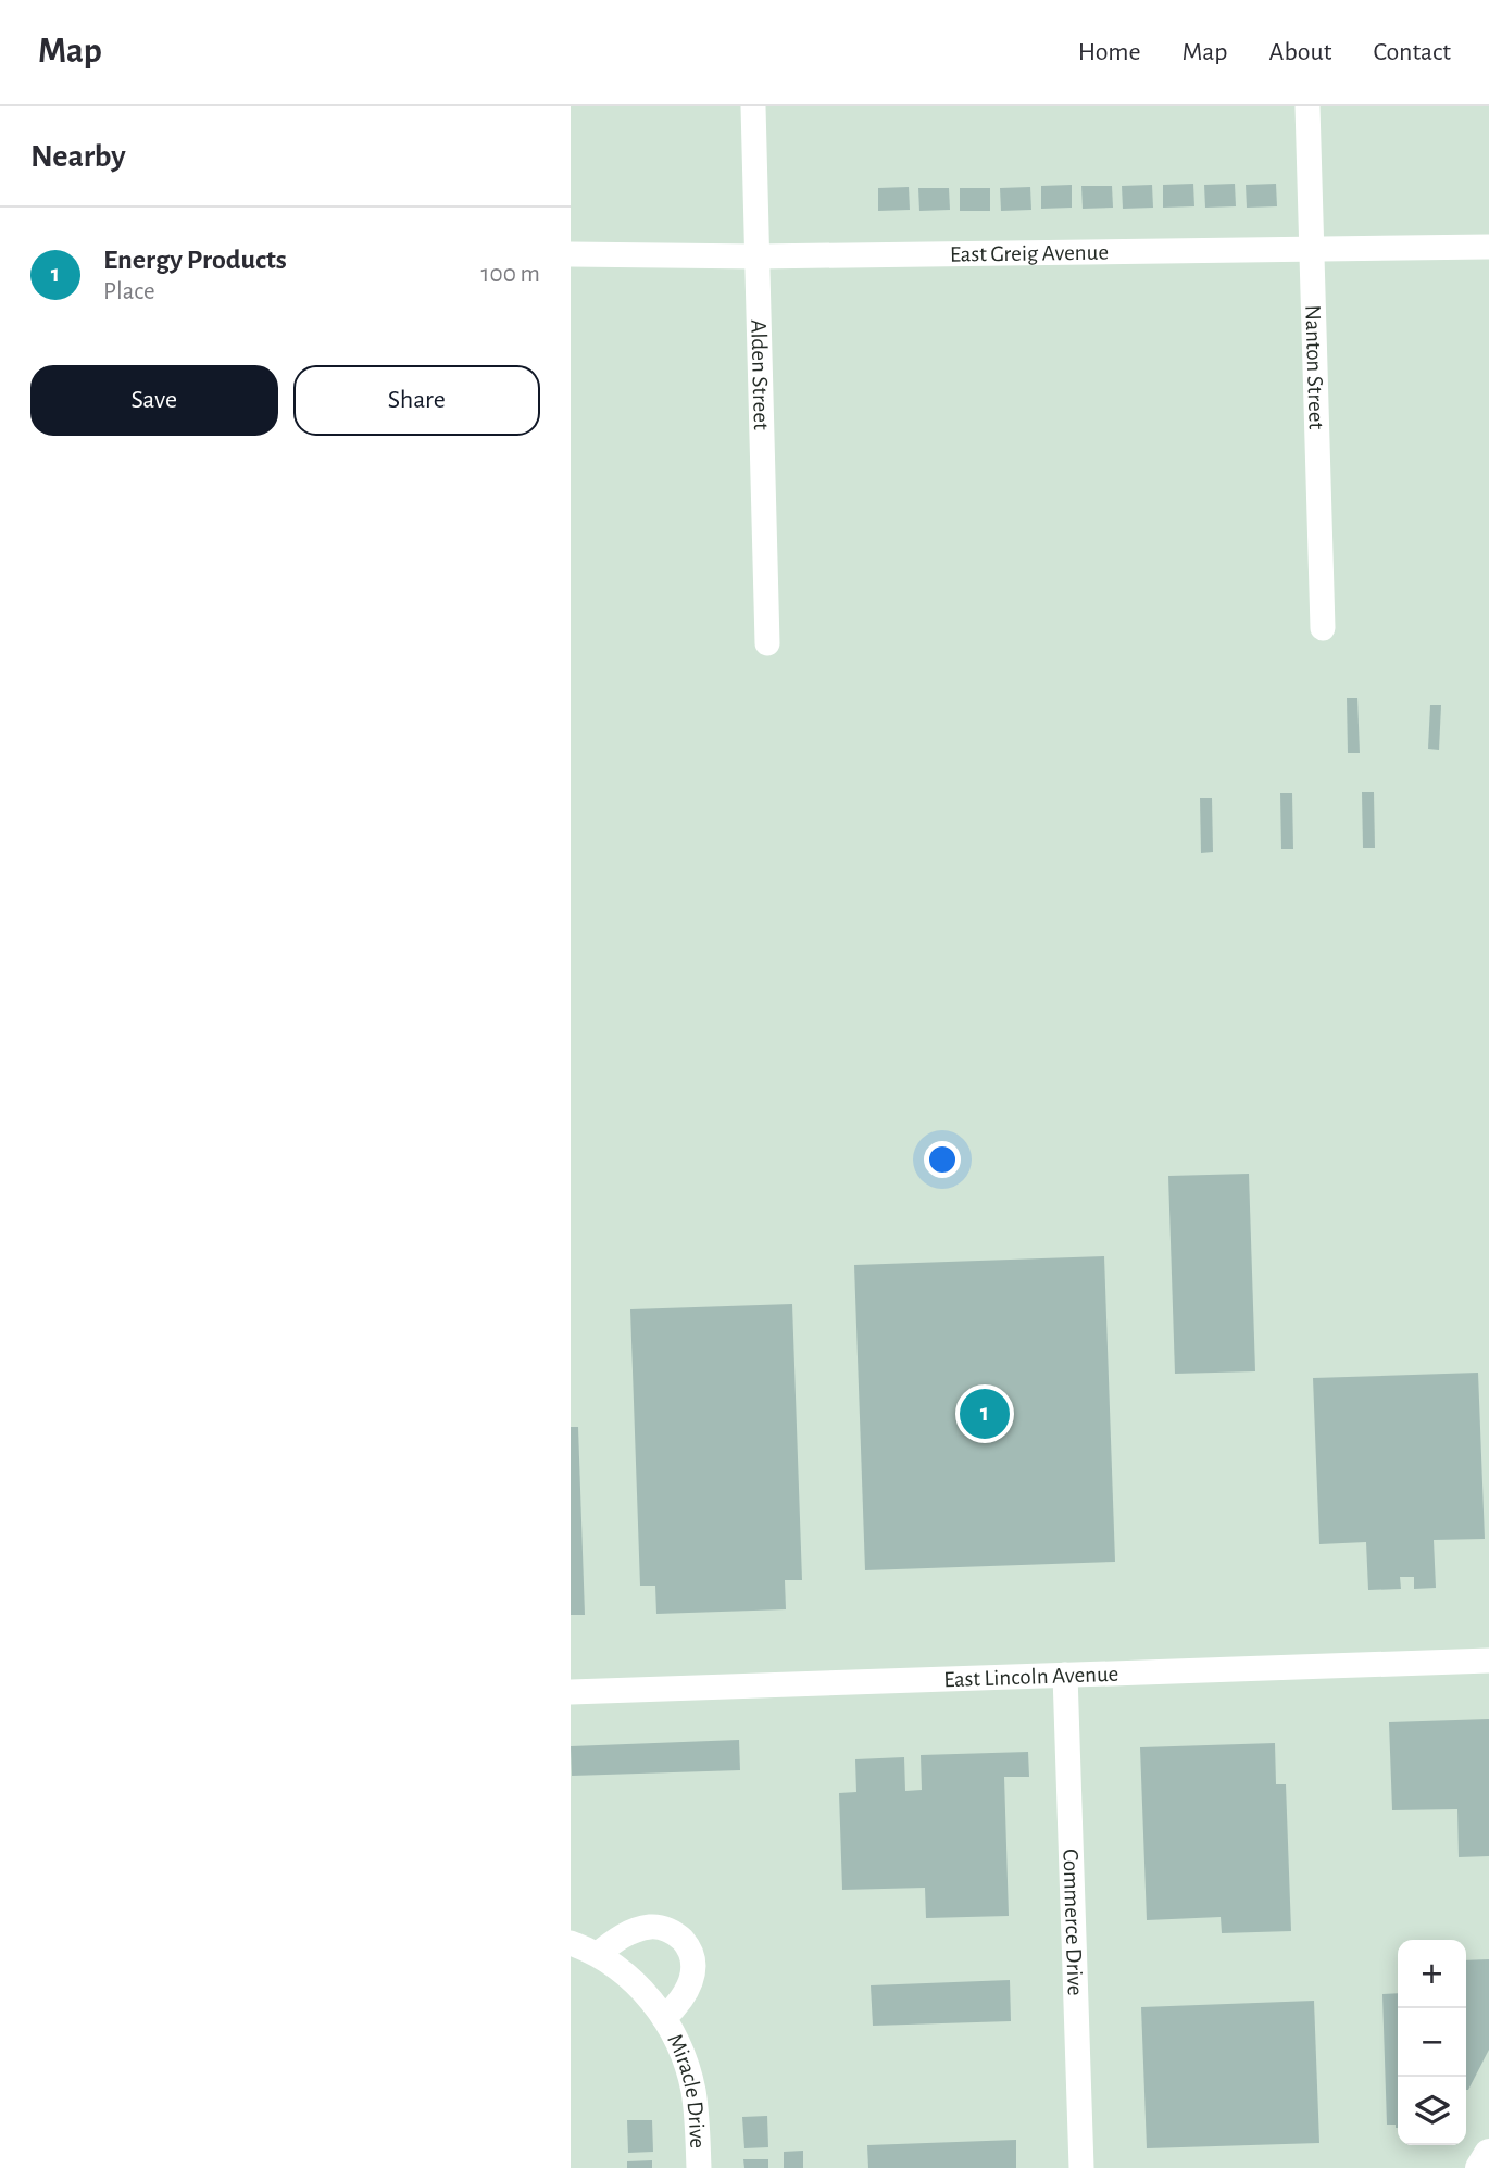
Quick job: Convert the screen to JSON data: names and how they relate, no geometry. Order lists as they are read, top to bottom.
{
  "streets": {
    "street": [
      "East Greig Avenue",
      "Nanton Street",
      "Alden Street",
      "East Lincoln Avenue",
      "Commerce Drive",
      "Miracle Drive"
    ]
  },
  "crossings": [
    ["East Greig Avenue", "Nanton Street"],
    ["East Greig Avenue", "Alden Street"],
    ["East Lincoln Avenue", "Commerce Drive"]
  ],
  "page": {
    "header": "Map",
    "nav": [
      "Home",
      "Map",
      "About",
      "Contact"
    ],
    "heading": "Nearby",
    "list": [
      {
        "mark": "1",
        "name": "Energy Products",
        "note": "Place",
        "value": "100 m"
      }
    ],
    "buttons": ["Save", "Share"],
    "pins": "1",
    "map_buttons": ["+", "−"]
  }
}
